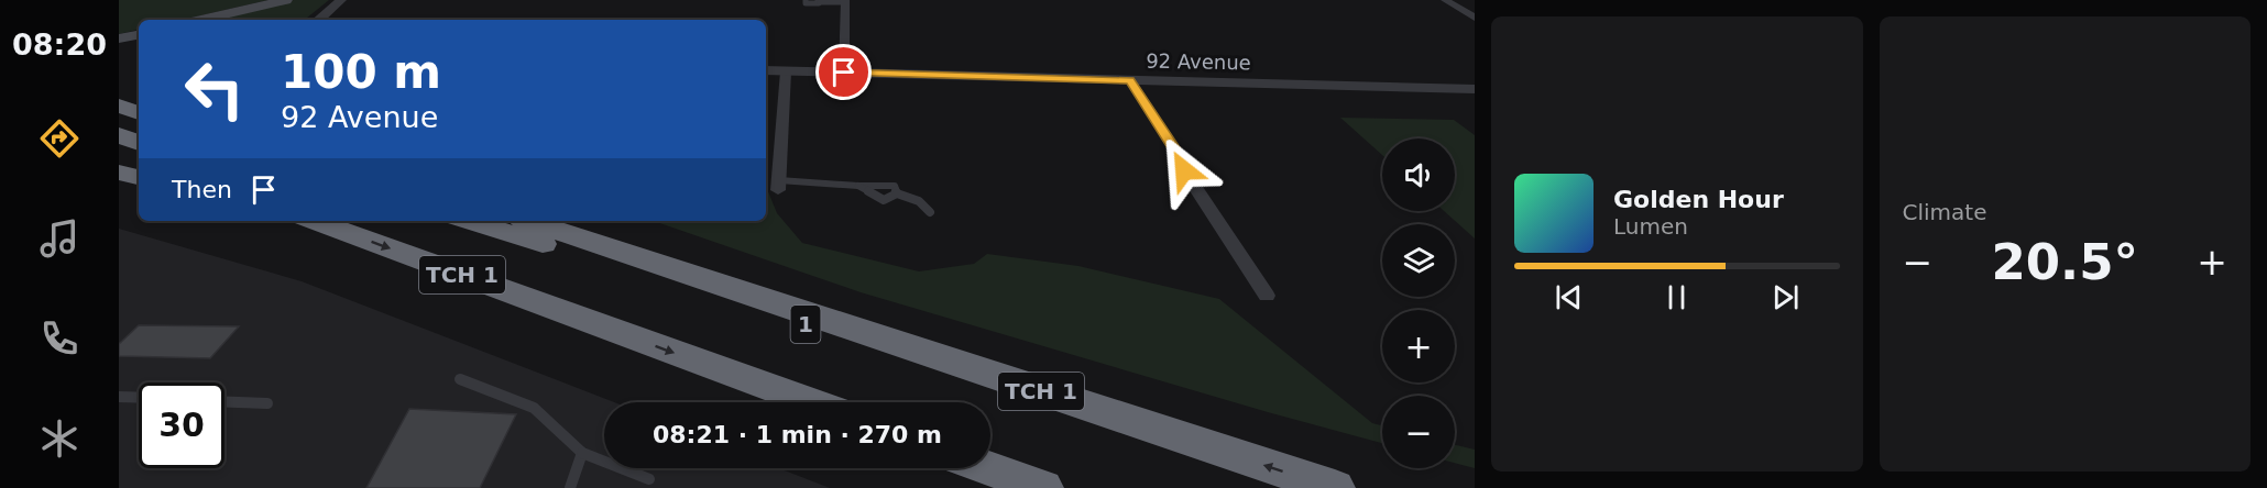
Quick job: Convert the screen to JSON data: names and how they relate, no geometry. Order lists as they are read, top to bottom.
{
  "streets": {
    "highway": ["TCH 1", "1"],
    "street": ["92 Avenue"]
  },
  "crossings": [
    ["TCH 1", "1"]
  ],
  "page": {
    "tabs": "08:20",
    "tile": "Climate",
    "turn": ["100 m", "92 Avenue"],
    "map_buttons": ["+", "−"],
    "then": "Then",
    "song": ["Golden Hour", "Lumen"],
    "heat": ["−", "20.5°", "+"],
    "limit": "30",
    "trip": "08:21 · 1 min · 270 m"
  }
}
